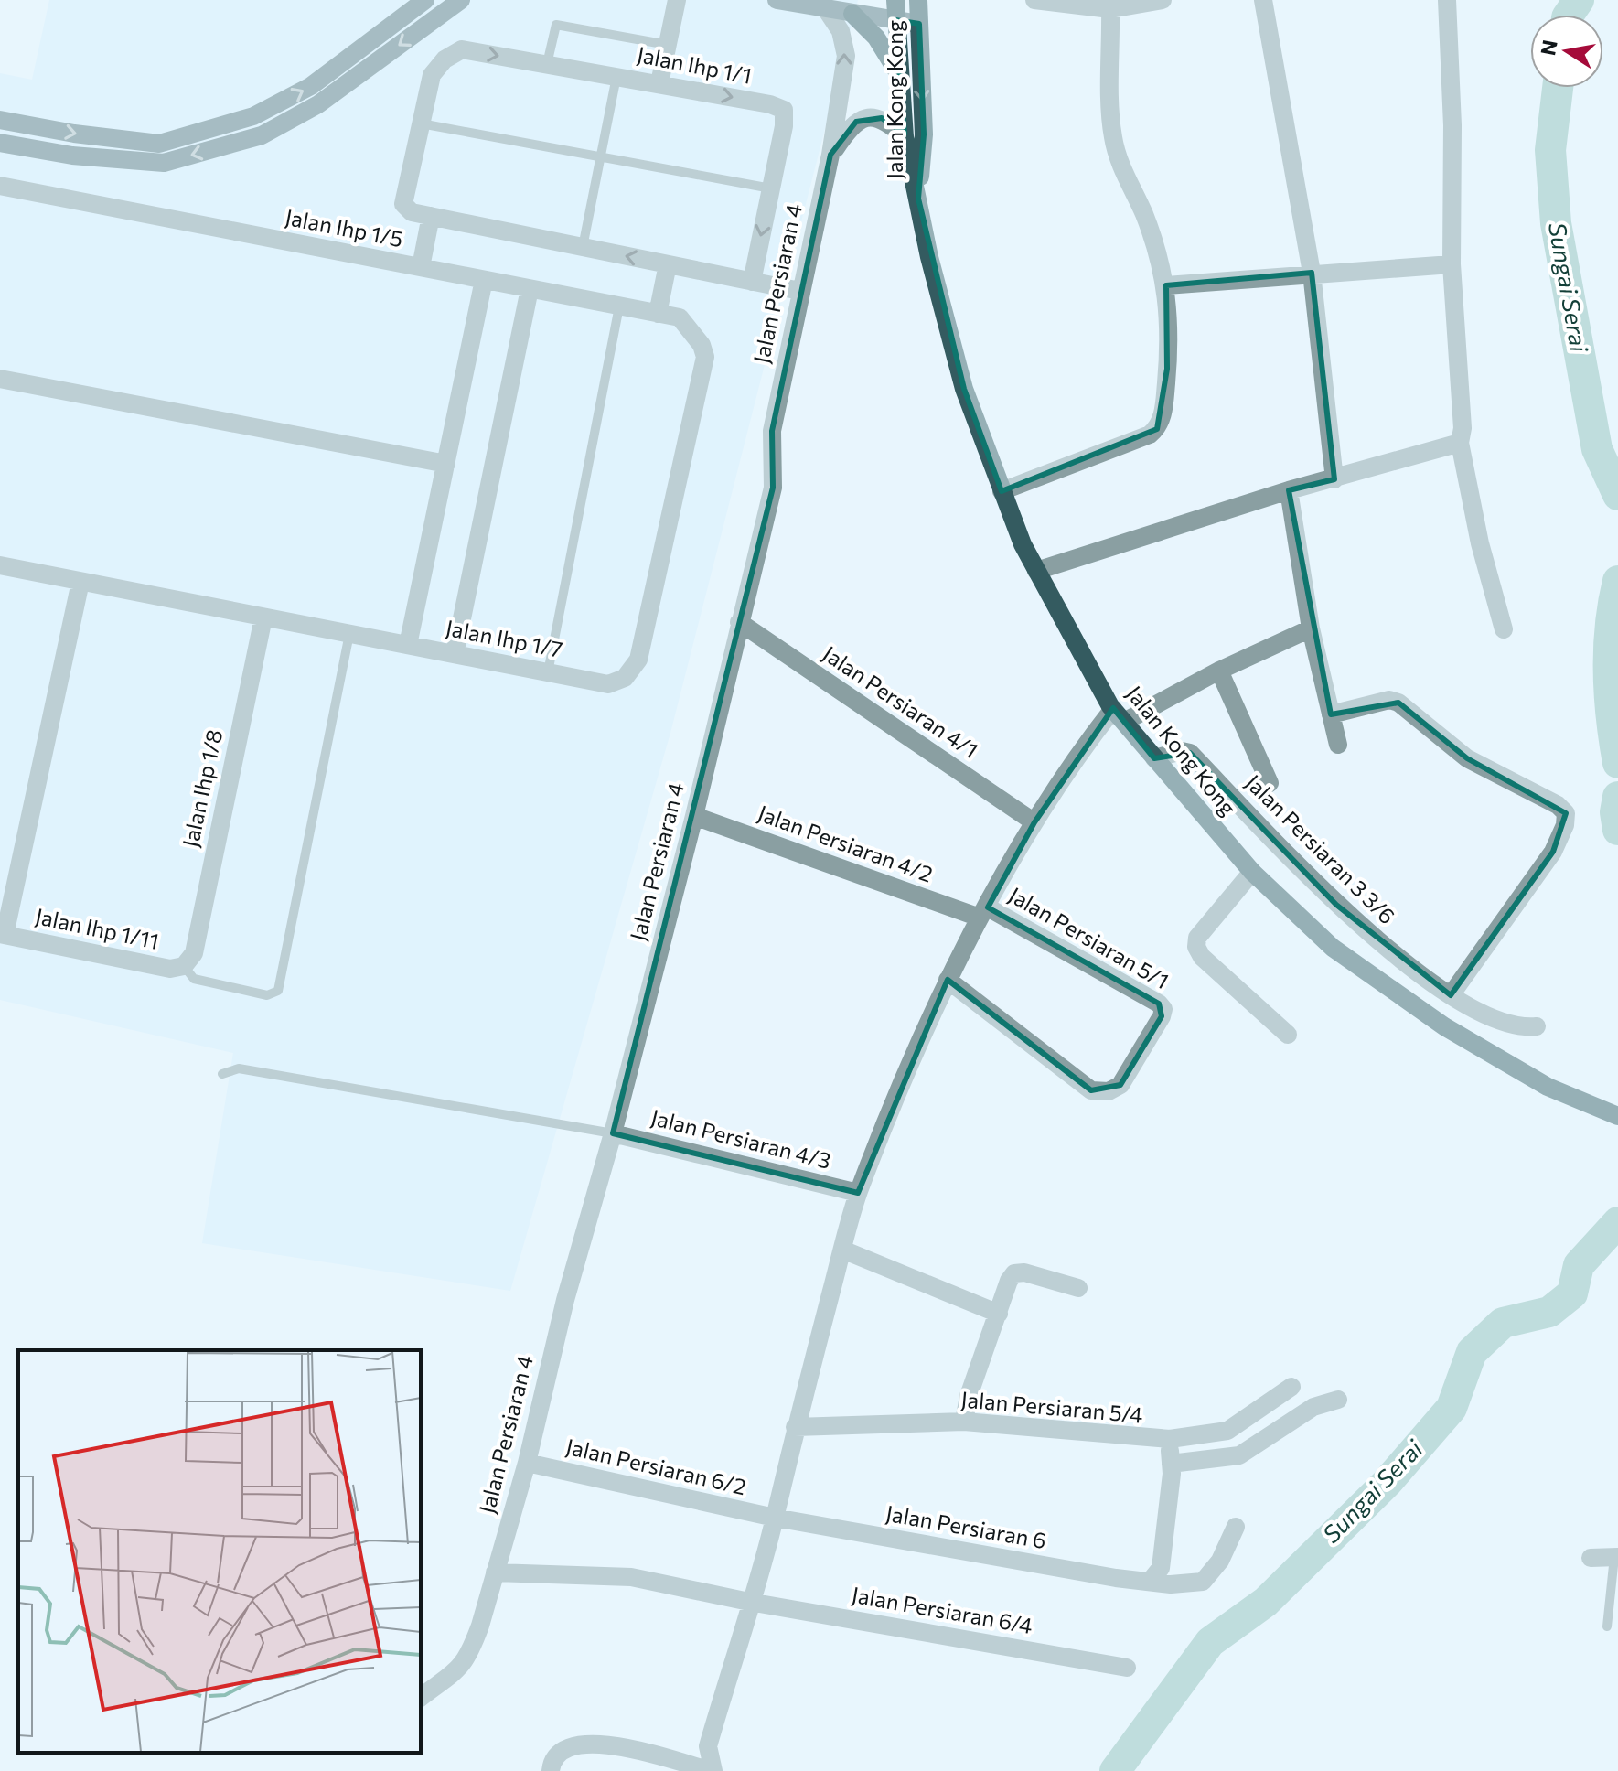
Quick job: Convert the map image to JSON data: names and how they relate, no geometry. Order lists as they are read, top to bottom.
{
  "streets": {
    "main road": ["Jalan Kong Kong"],
    "street": [
      "Jalan Ihp 1/1",
      "Jalan Ihp 1/5",
      "Jalan Persiaran 4",
      "Jalan Ihp 1/7",
      "Jalan Persiaran 4/1",
      "Jalan Ihp 1/8",
      "Jalan Persiaran 4/2",
      "Jalan Persiaran 3 3/6",
      "Jalan Ihp 1/11",
      "Jalan Persiaran 5/1",
      "Jalan Persiaran 4/3",
      "Jalan Persiaran 5/4",
      "Jalan Persiaran 6/2",
      "Jalan Persiaran 6",
      "Jalan Persiaran 6/4"
    ]
  },
  "crossings": [
    ["Jalan Kong Kong", "Jalan Persiaran 3 3/6"],
    ["Jalan Ihp 1/5", "Jalan Ihp 1/7"],
    ["Jalan Persiaran 4", "Jalan Persiaran 4/1"],
    ["Jalan Persiaran 4", "Jalan Persiaran 4/2"],
    ["Jalan Persiaran 4", "Jalan Persiaran 4/3"],
    ["Jalan Persiaran 4", "Jalan Persiaran 6/2"],
    ["Jalan Persiaran 4", "Jalan Persiaran 6/4"],
    ["Jalan Ihp 1/7", "Jalan Ihp 1/8"],
    ["Jalan Ihp 1/8", "Jalan Ihp 1/11"],
    ["Jalan Persiaran 4/2", "Jalan Persiaran 5/1"],
    ["Jalan Persiaran 6/2", "Jalan Persiaran 6"]
  ],
  "water": ["Sungai Serai"],
  "north": "left"
}
